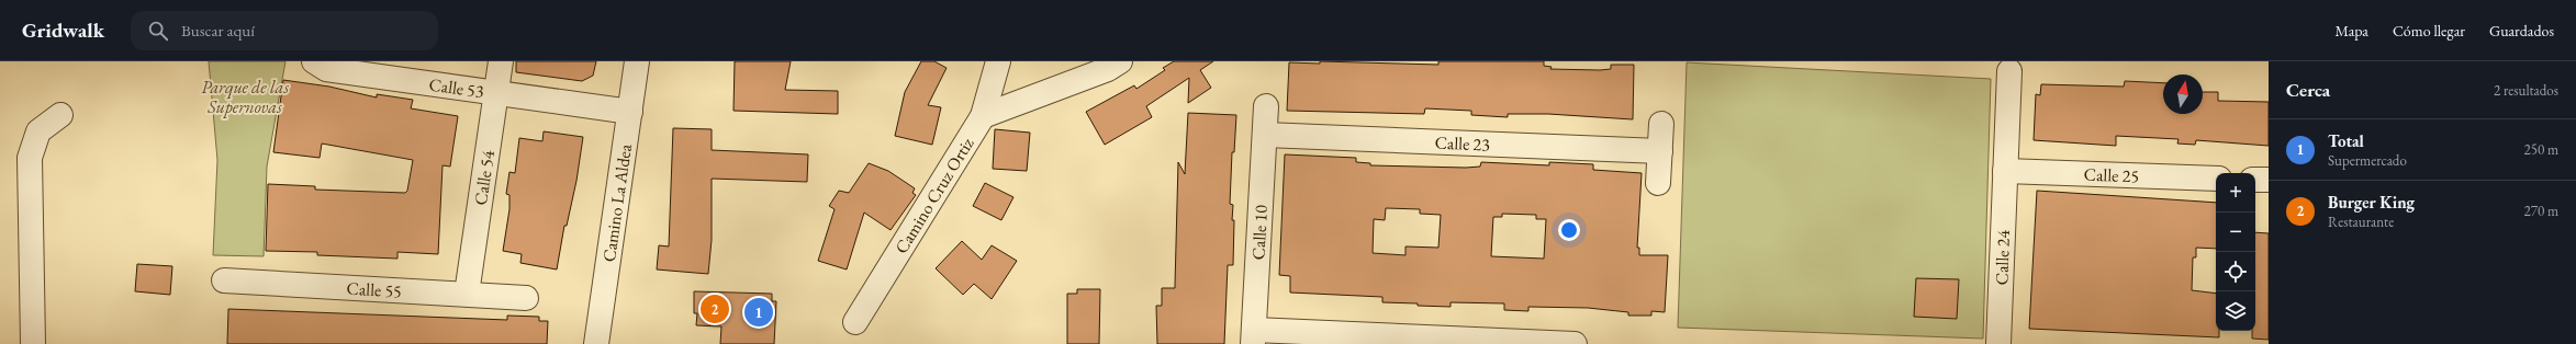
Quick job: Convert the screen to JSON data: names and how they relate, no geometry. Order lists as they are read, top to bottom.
{
  "streets": {
    "street": [
      "Calle 53",
      "Calle 23",
      "Calle 25",
      "Calle 54",
      "Camino Cruz Ortiz",
      "Camino La Aldea",
      "Calle 10",
      "Calle 24",
      "Calle 55"
    ]
  },
  "crossings": [
    ["Calle 53", "Calle 54"],
    ["Calle 53", "Camino La Aldea"],
    ["Calle 23", "Calle 10"],
    ["Calle 25", "Calle 24"],
    ["Calle 54", "Calle 55"]
  ],
  "parks": ["Parque de las Supernovas"],
  "north": "top",
  "page": {
    "header": "Gridwalk",
    "search": "Buscar aquí",
    "nav": ["Mapa", "Cómo llegar", "Guardados"],
    "heading": ["Cerca", "2 resultados"],
    "list": [
      {
        "mark": "1",
        "name": "Total",
        "note": "Supermercado",
        "value": "250 m"
      },
      {
        "mark": "2",
        "name": "Burger King",
        "note": "Restaurante",
        "value": "270 m"
      }
    ],
    "map_buttons": ["+", "−"],
    "pins": ["2", "1"]
  }
}
